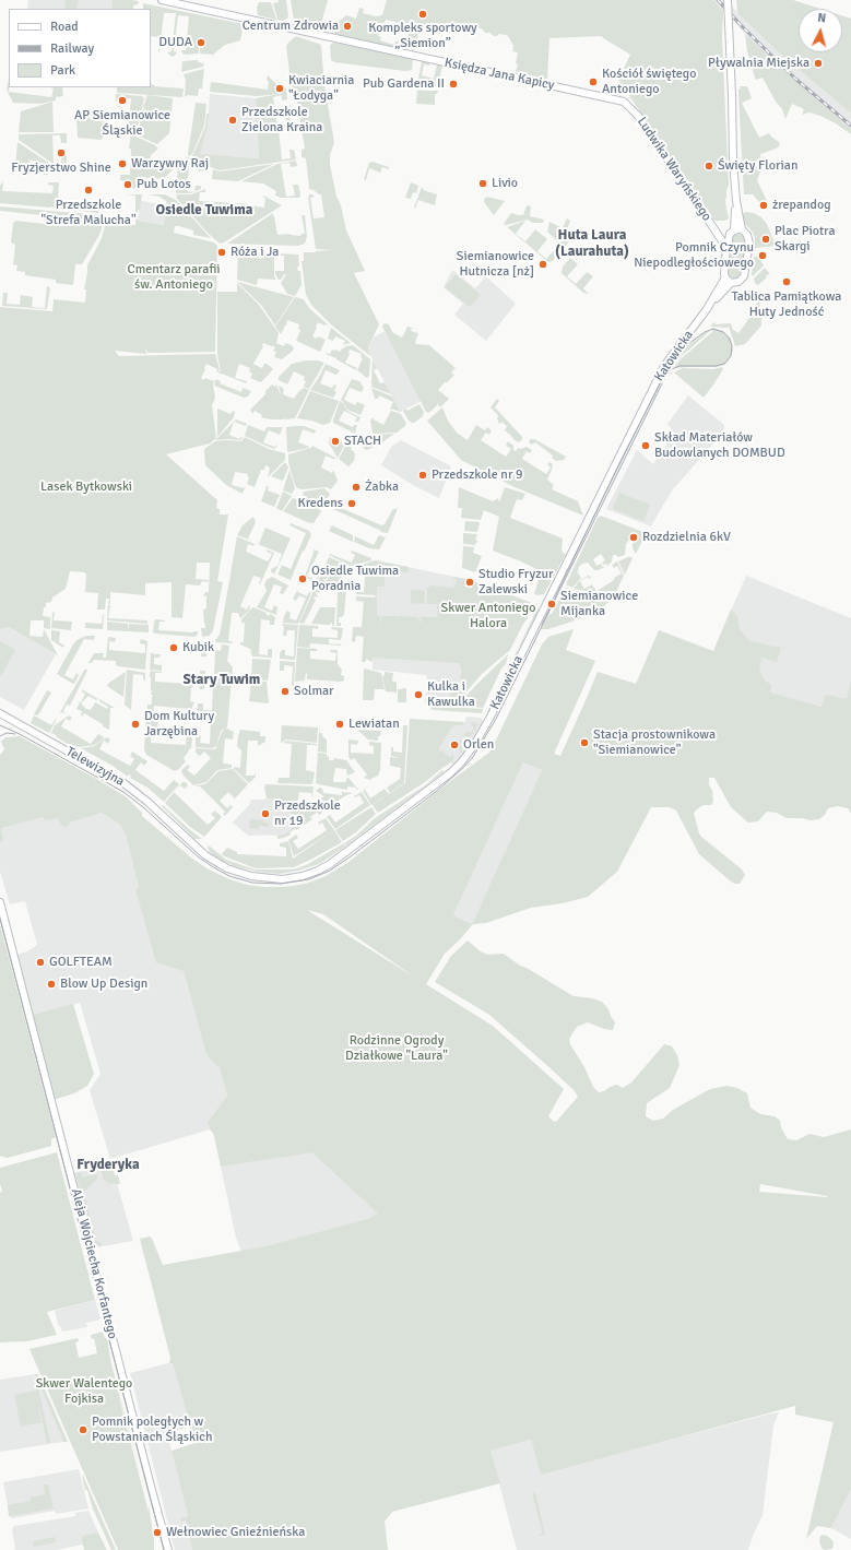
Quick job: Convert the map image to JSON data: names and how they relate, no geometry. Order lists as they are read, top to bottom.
{
  "streets": {
    "main road": [
      "Księdza Jana Kapicy",
      "Ludwika Waryńskiego",
      "Katowicka",
      "Telewizyjna",
      "Aleja Wojciecha Korfantego"
    ]
  },
  "crossings": [
    ["Księdza Jana Kapicy", "Ludwika Waryńskiego"],
    ["Ludwika Waryńskiego", "Katowicka"],
    ["Katowicka", "Telewizyjna"]
  ],
  "districts": [
    "Osiedle Tuwima",
    "Huta Laura (Laurahuta)",
    "Stary Tuwim",
    "Fryderyka"
  ],
  "parks": [
    "Cmentarz parafii św. Antoniego",
    "Lasek Bytkowski",
    "Skwer Antoniego Halora",
    "Rodzinne Ogrody Działkowe \"Laura\"",
    "Skwer Walentego Fojkisa"
  ],
  "places": [
    "Kompleks sportowy „Siemion”",
    "Centrum Zdrowia",
    "DUDA",
    "Pływalnia Miejska",
    "Kościół świętego Antoniego",
    "Pub Gardena II",
    "Kwiaciarnia \"Łodyga\"",
    "AP Siemianowice Śląskie",
    "Przedszkole Zielona Kraina",
    "Fryzjerstwo Shine",
    "Warzywny Raj",
    "Święty Florian",
    "Livio",
    "Pub Lotos",
    "Przedszkole \"Strefa Malucha\"",
    "żrepandog",
    "Plac Piotra Skargi",
    "Róża i Ja",
    "Pomnik Czynu Niepodległościowego",
    "Siemianowice Hutnicza [nż]",
    "Tablica Pamiątkowa Huty Jedność",
    "STACH",
    "Skład Materiałów Budowlanych DOMBUD",
    "Przedszkole nr 9",
    "Żabka",
    "Kredens",
    "Rozdzielnia 6kV",
    "Osiedle Tuwima Poradnia",
    "Studio Fryzur Zalewski",
    "Siemianowice Mijanka",
    "Kubik",
    "Solmar",
    "Kulka i Kawulka",
    "Dom Kultury Jarzębina",
    "Lewiatan",
    "Stacja prostownikowa \"Siemianowice\"",
    "Orlen",
    "Przedszkole nr 19",
    "GOLFTEAM",
    "Blow Up Design",
    "Pomnik poległych w Powstaniach Śląskich",
    "Wełnowiec Gnieźnieńska"
  ],
  "legend": ["Road", "Railway", "Park"],
  "north": "top"
}
